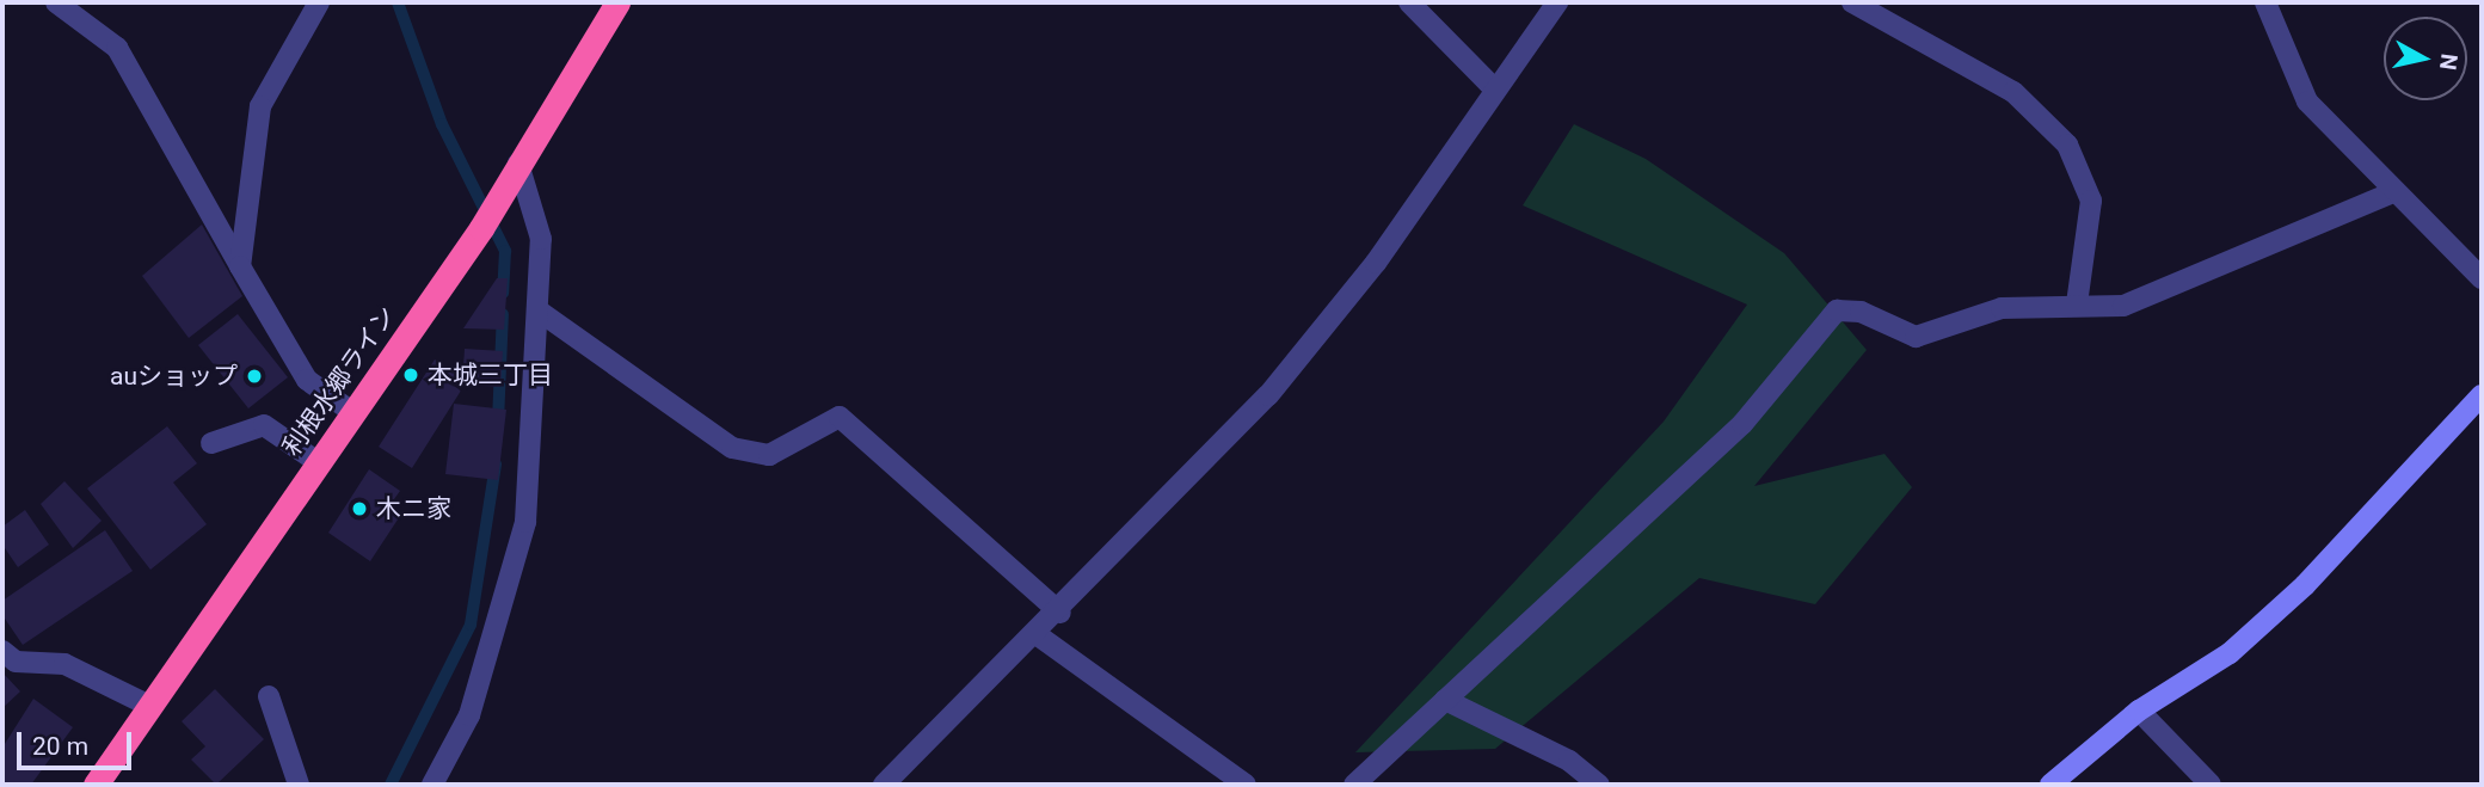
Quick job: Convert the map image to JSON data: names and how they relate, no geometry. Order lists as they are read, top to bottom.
{
  "streets": {
    "highway": ["利根水郷ライン"]
  },
  "places": ["本城三丁目", "auショップ", "木ニ家"],
  "scale_bar": "20 m",
  "north": "right"
}
